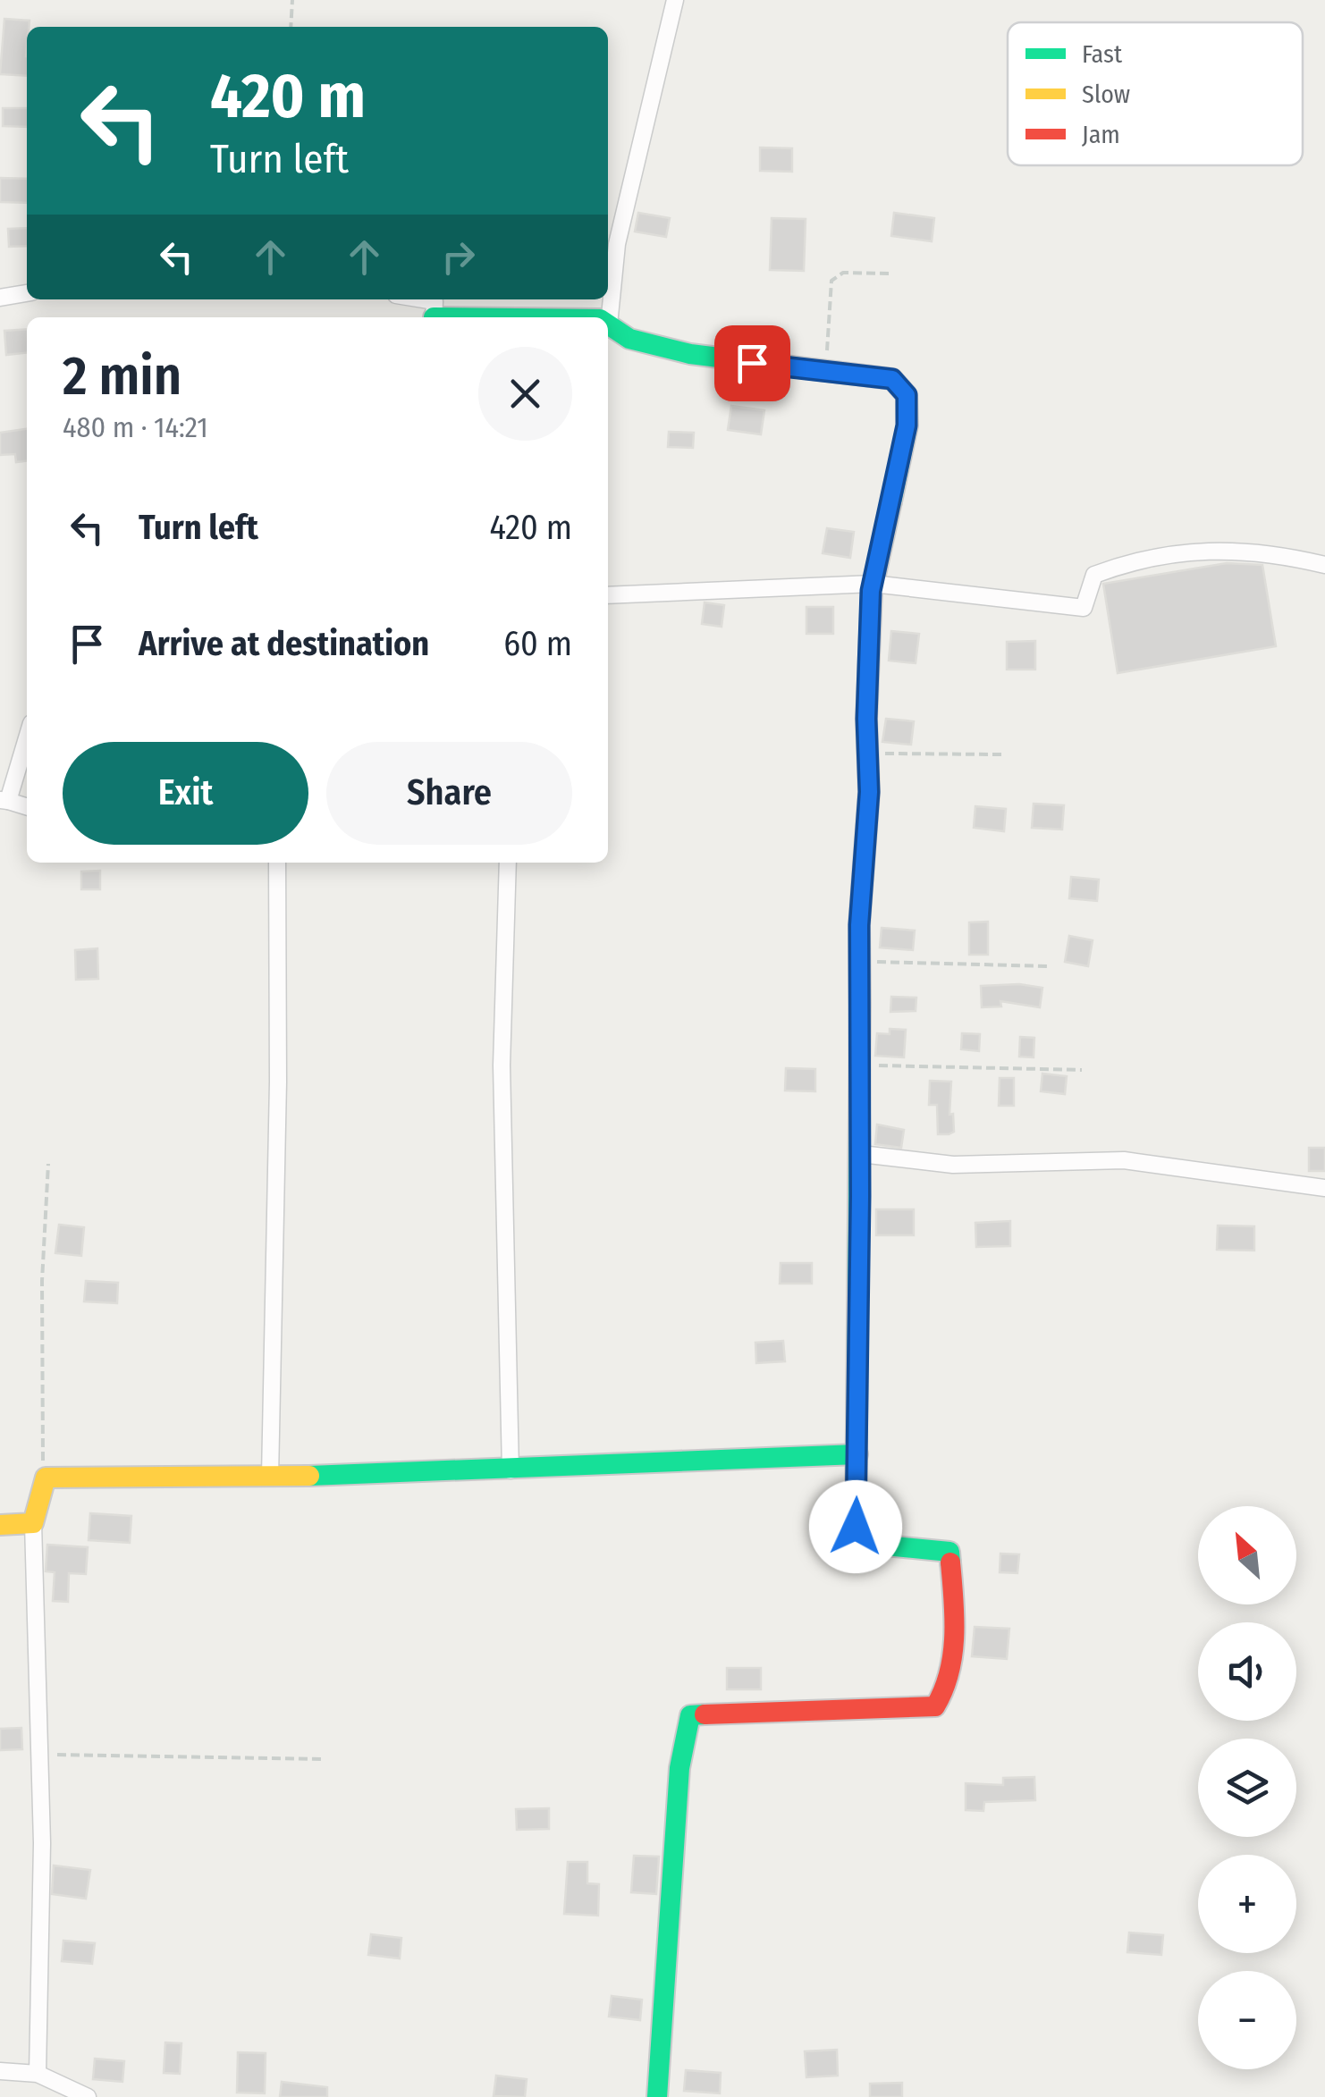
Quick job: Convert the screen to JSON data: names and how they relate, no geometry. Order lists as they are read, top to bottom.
{
  "legend": ["Fast", "Slow", "Jam"],
  "north": "top left",
  "page": {
    "turn": ["420 m", "Turn left"],
    "heading": ["2 min", "480 m · 14:21"],
    "list": [
      {
        "name": "Turn left",
        "value": "420 m"
      },
      {
        "name": "Arrive at destination",
        "value": "60 m"
      }
    ],
    "buttons": ["Exit", "Share"],
    "map_buttons": ["+", "−"]
  }
}
